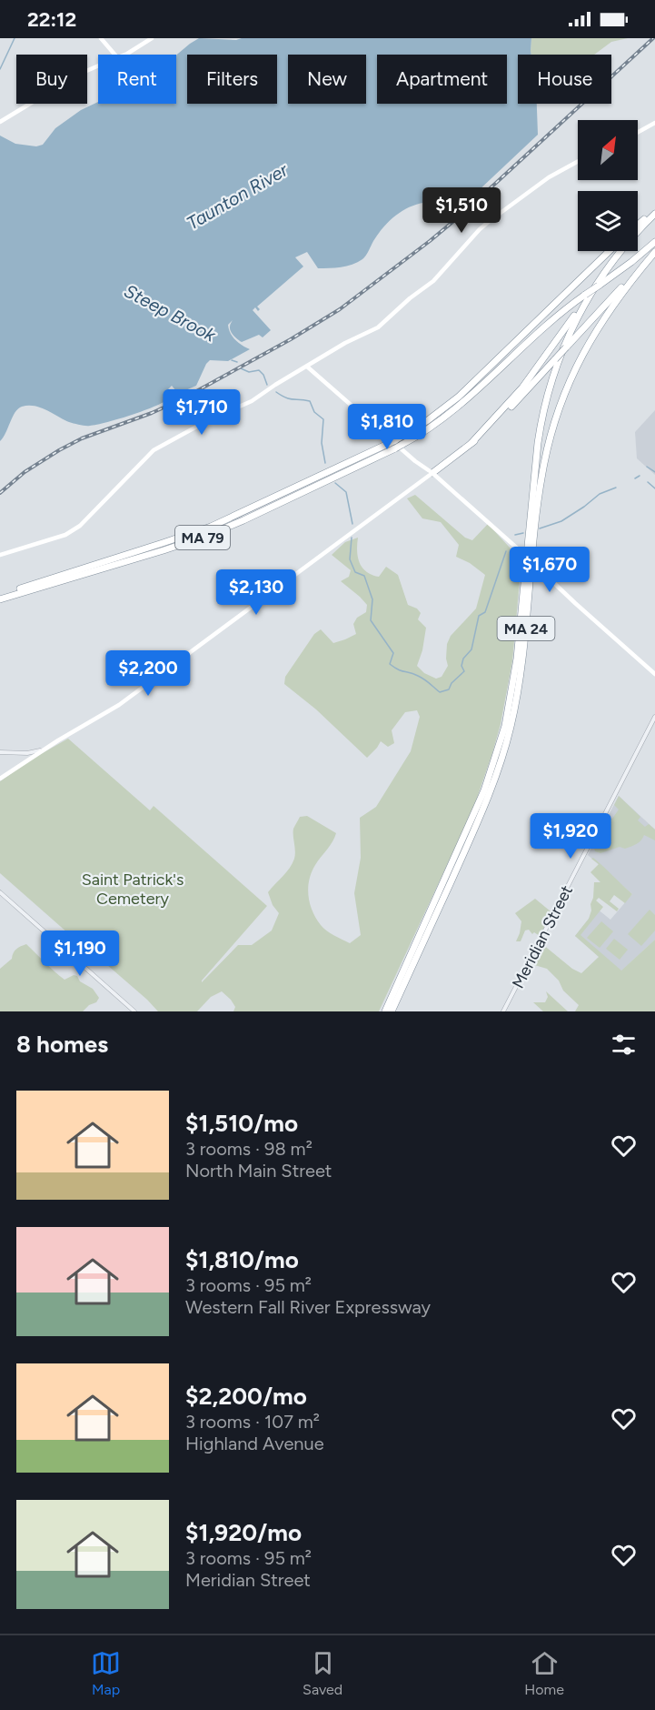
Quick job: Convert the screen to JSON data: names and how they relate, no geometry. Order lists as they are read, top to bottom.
{
  "streets": {
    "highway": ["MA 79", "MA 24"],
    "street": ["Meridian Street"]
  },
  "crossings": [
    ["MA 79", "MA 24"]
  ],
  "water": ["Taunton River", "Steep Brook"],
  "parks": ["Saint Patrick's Cemetery"],
  "north": "top right",
  "page": {
    "status": "22:12",
    "chip": [
      "Buy",
      "Rent",
      "Filters",
      "New",
      "Apartment",
      "House"
    ],
    "price": [
      "$1,510",
      "$1,710",
      "$1,810",
      "$1,670",
      "$2,130",
      "$2,200",
      "$1,920",
      "$1,190"
    ],
    "heading": "8 homes",
    "list": [
      {
        "name": "$1,510/mo",
        "note": "3 rooms · 98 m² · North Main Street"
      },
      {
        "name": "$1,810/mo",
        "note": "3 rooms · 95 m² · Western Fall River Expressway"
      },
      {
        "name": "$2,200/mo",
        "note": "3 rooms · 107 m² · Highland Avenue"
      },
      {
        "name": "$1,920/mo",
        "note": "3 rooms · 95 m² · Meridian Street"
      }
    ],
    "tabs": ["Map", "Saved", "Home"]
  }
}
